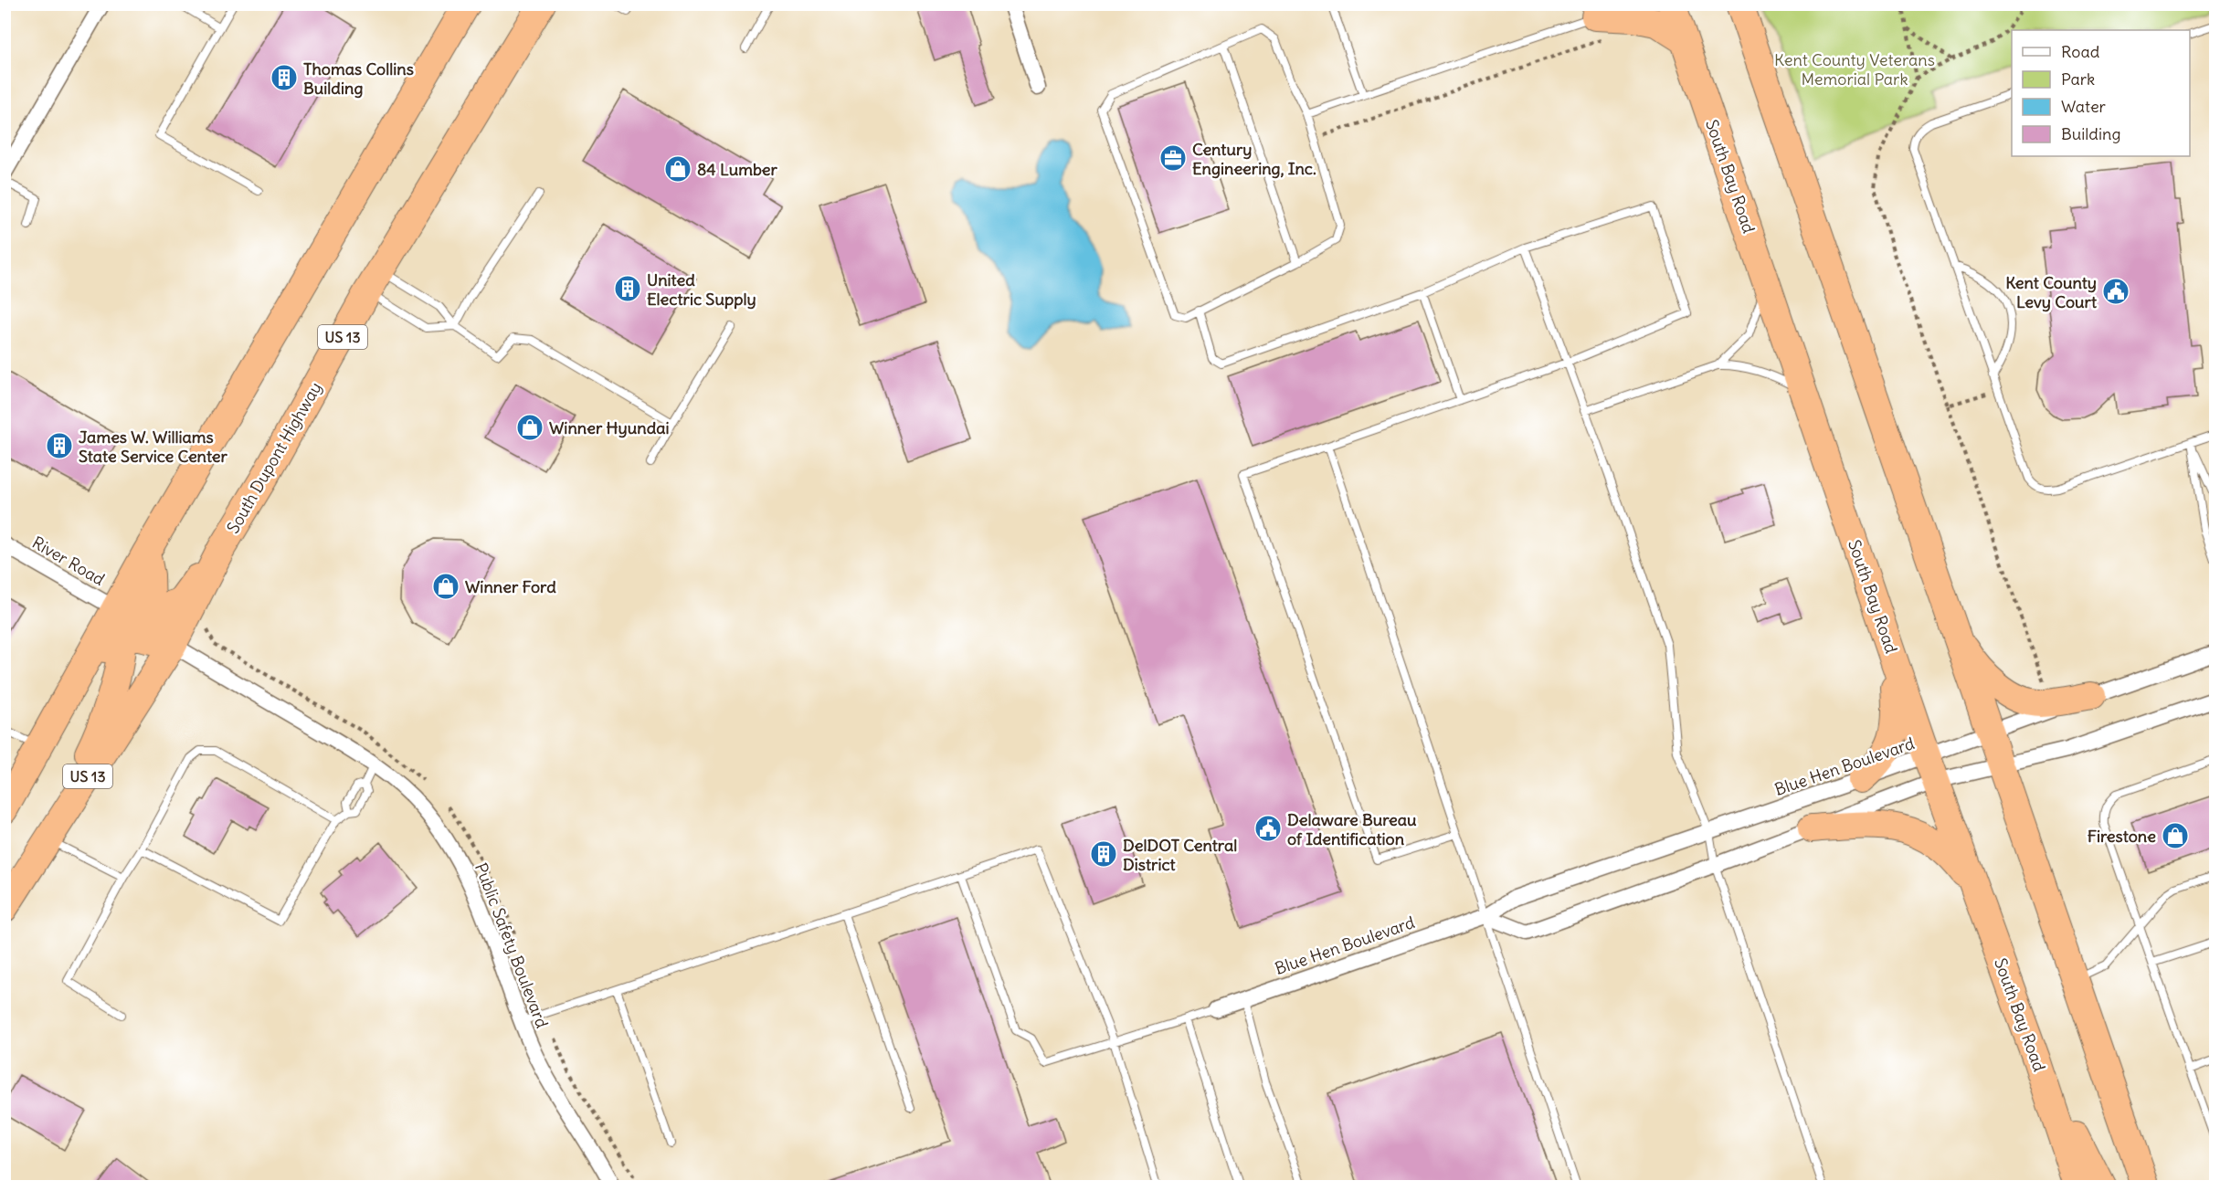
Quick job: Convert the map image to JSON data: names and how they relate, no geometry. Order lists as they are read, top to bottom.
{
  "streets": {
    "highway": ["South Bay Road", "US 13", "South Dupont Highway"],
    "street": ["River Road", "Blue Hen Boulevard", "Public Safety Boulevard"]
  },
  "crossings": [
    ["South Bay Road", "Blue Hen Boulevard"],
    ["South Dupont Highway", "Public Safety Boulevard"]
  ],
  "parks": ["Kent County Veterans Memorial Park"],
  "places": {
    "building": [
      "Thomas Collins Building",
      "United Electric Supply",
      "James W. Williams State Service Center",
      "DelDOT Central District"
    ],
    "office": ["Century Engineering, Inc."],
    "shop": [
      "84 Lumber",
      "Winner Hyundai",
      "Winner Ford",
      "Firestone"
    ],
    "public building": ["Kent County Levy Court", "Delaware Bureau of Identification"]
  },
  "legend": [
    "Road",
    "Park",
    "Water",
    "Building"
  ]
}
